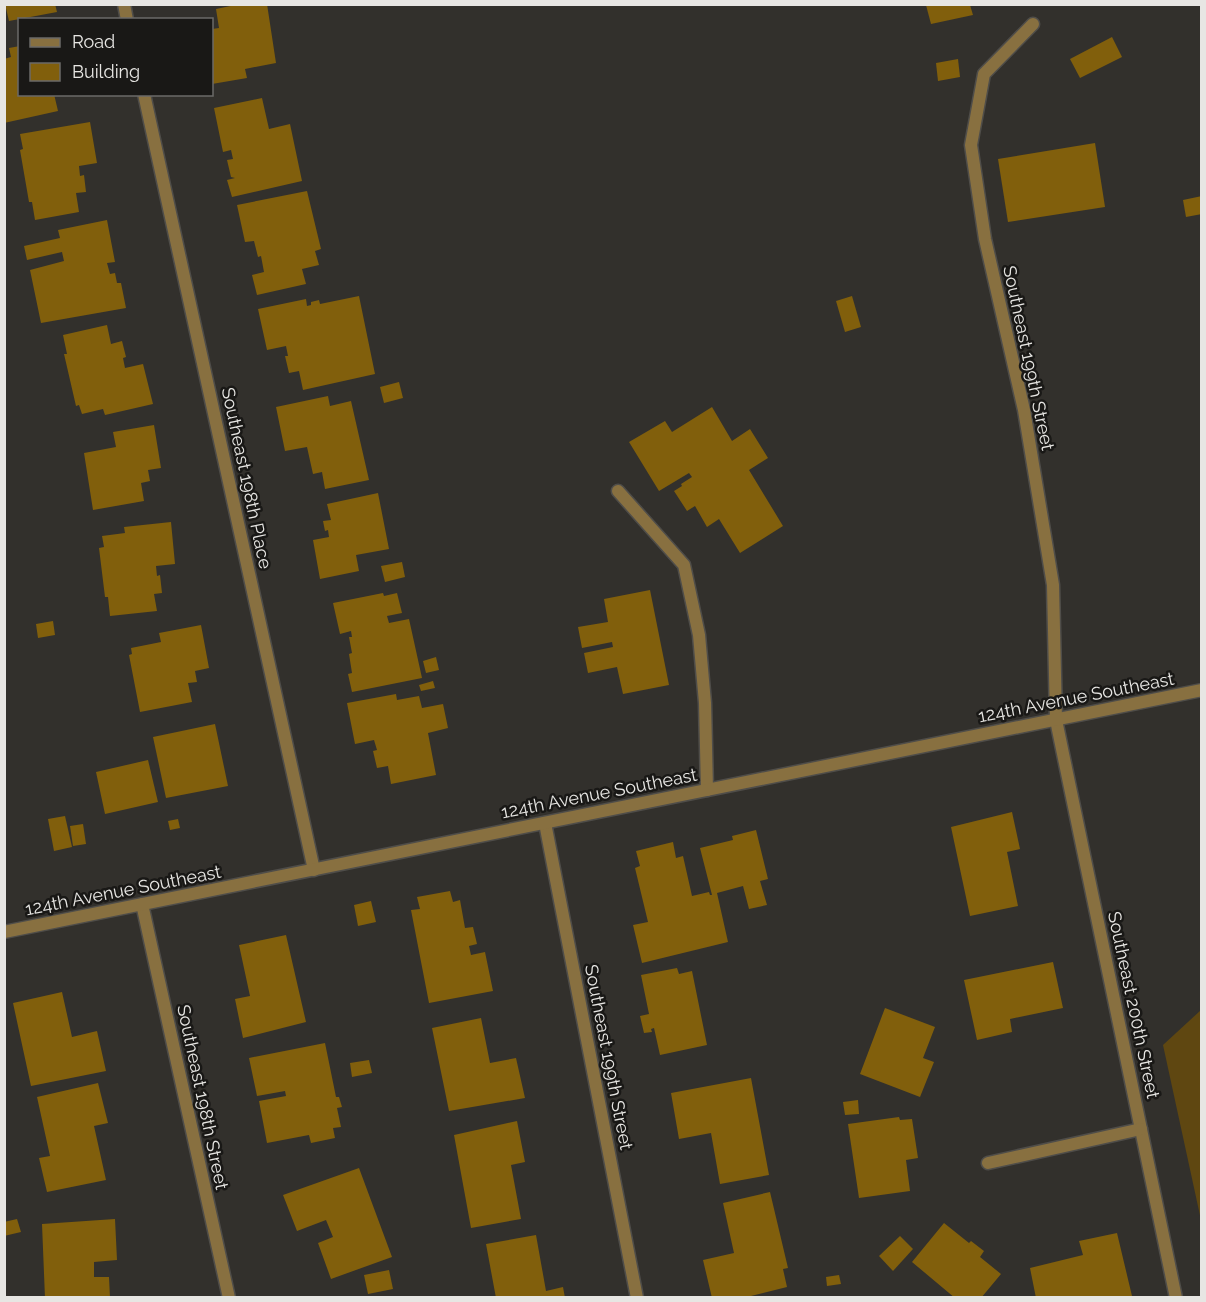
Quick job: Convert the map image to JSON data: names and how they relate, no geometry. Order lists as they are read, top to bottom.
{
  "streets": {
    "street": [
      "Southeast 199th Street",
      "Southeast 198th Place",
      "124th Avenue Southeast",
      "Southeast 200th Street",
      "Southeast 198th Street"
    ]
  },
  "crossings": [
    ["Southeast 199th Street", "124th Avenue Southeast"],
    ["Southeast 199th Street", "Southeast 200th Street"],
    ["Southeast 198th Place", "124th Avenue Southeast"],
    ["124th Avenue Southeast", "Southeast 200th Street"],
    ["124th Avenue Southeast", "Southeast 198th Street"]
  ],
  "legend": ["Road", "Building"]
}
